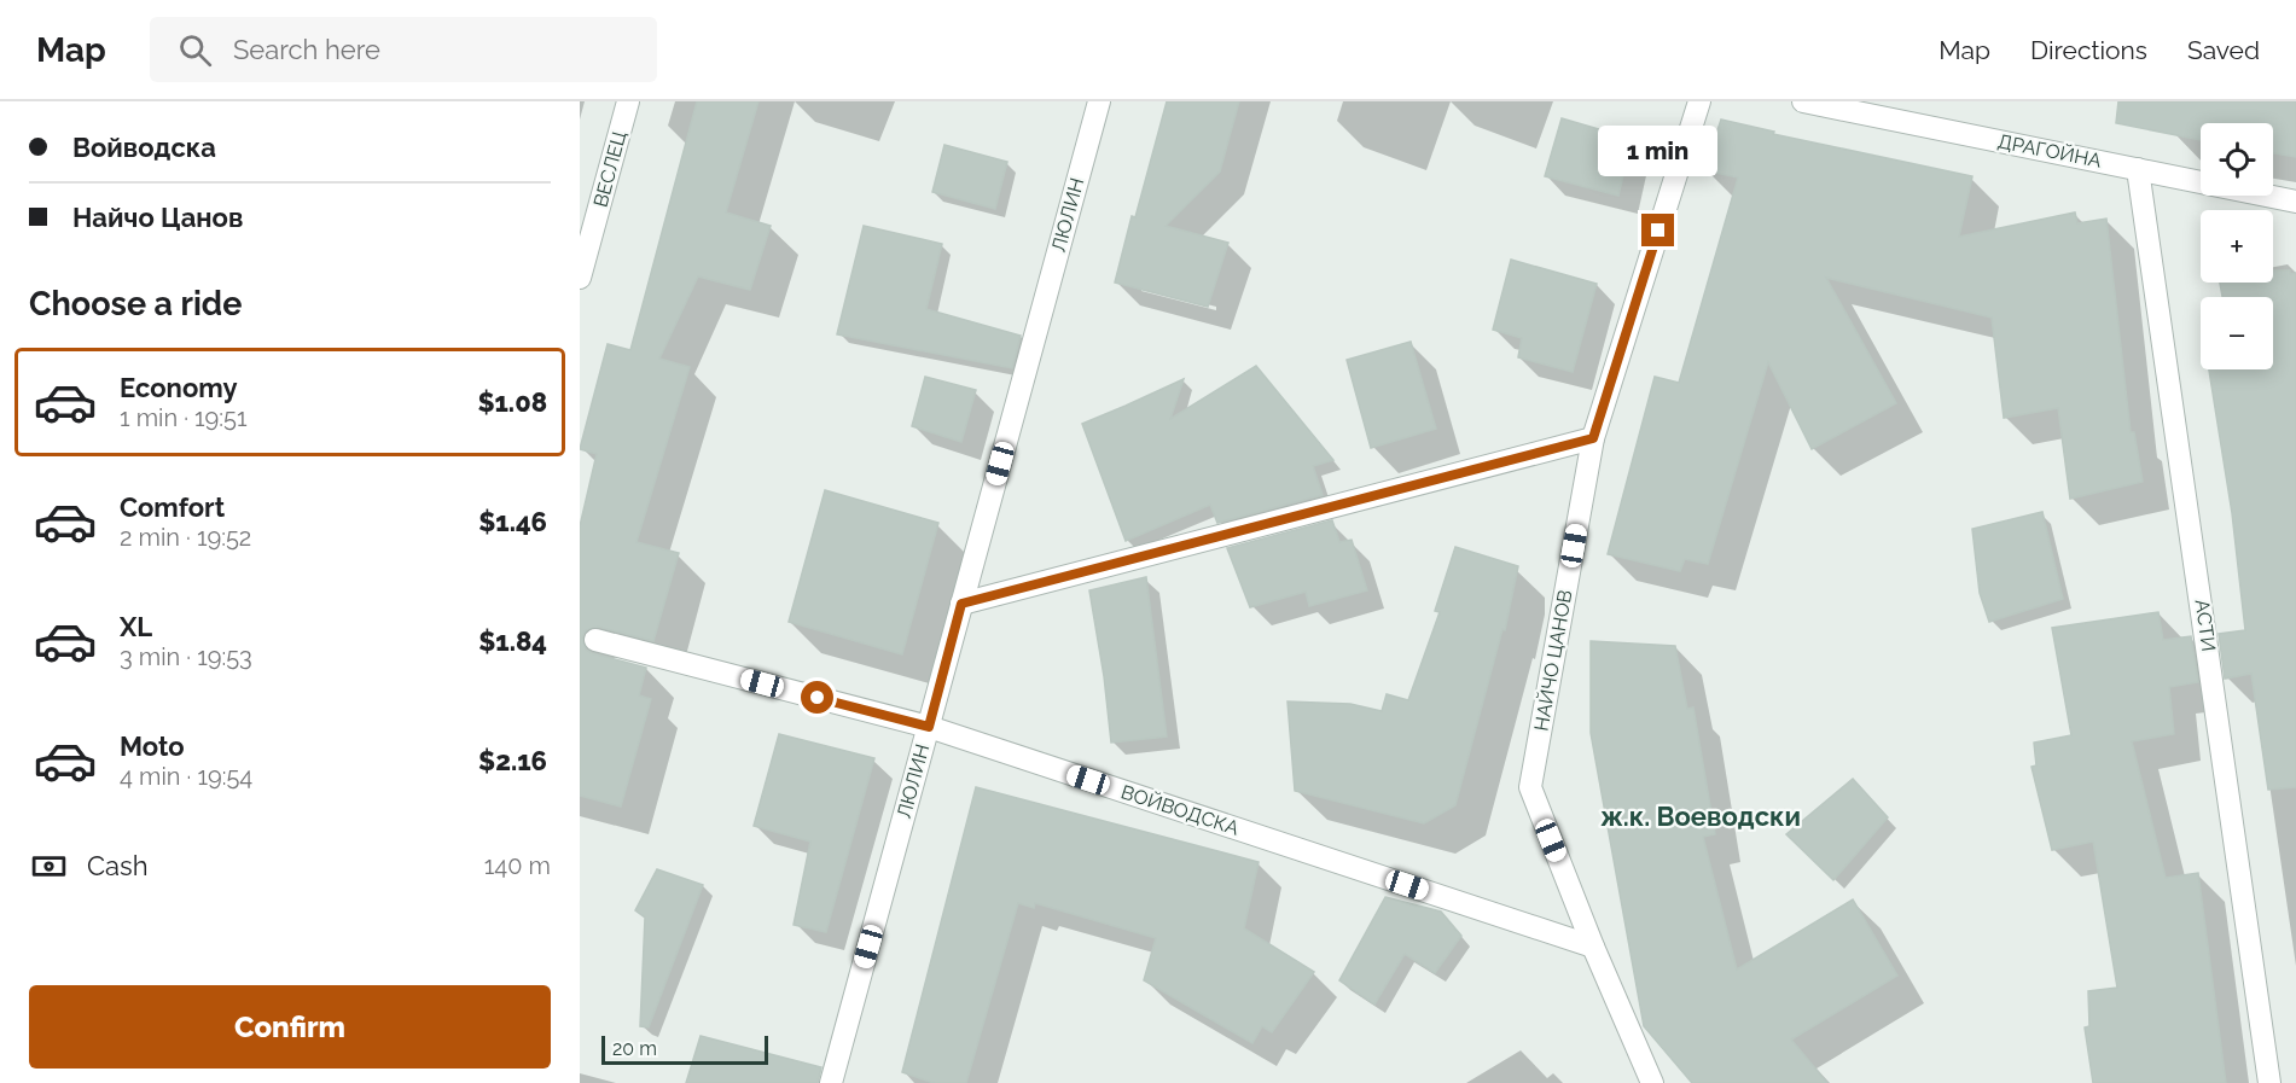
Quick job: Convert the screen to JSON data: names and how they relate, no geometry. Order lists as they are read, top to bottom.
{
  "streets": {
    "street": [
      "ДРАГОЙНА",
      "ВЕСЛЕЦ",
      "ЛЮЛИН",
      "АСТИ",
      "НАЙЧО ЦАНОВ",
      "ВОЙВОДСКА"
    ]
  },
  "crossings": [
    ["ДРАГОЙНА", "АСТИ"],
    ["ЛЮЛИН", "ВОЙВОДСКА"],
    ["НАЙЧО ЦАНОВ", "ВОЙВОДСКА"]
  ],
  "districts": ["ж.к. Воеводски"],
  "scale_bar": "20 m",
  "page": {
    "header": "Map",
    "search": "Search here",
    "nav": ["Map", "Directions", "Saved"],
    "banner": ["Войводска", "Найчо Цанов"],
    "map_buttons": ["+", "−"],
    "bubble": "1 min",
    "heading": "Choose a ride",
    "list": [
      {
        "name": "Economy",
        "note": "1 min · 19:51",
        "value": "$1.08"
      },
      {
        "name": "Comfort",
        "note": "2 min · 19:52",
        "value": "$1.46"
      },
      {
        "name": "XL",
        "note": "3 min · 19:53",
        "value": "$1.84"
      },
      {
        "name": "Moto",
        "note": "4 min · 19:54",
        "value": "$2.16"
      }
    ],
    "pay": ["Cash", "140 m"],
    "buttons": "Confirm",
    "scale": "20 m"
  }
}
